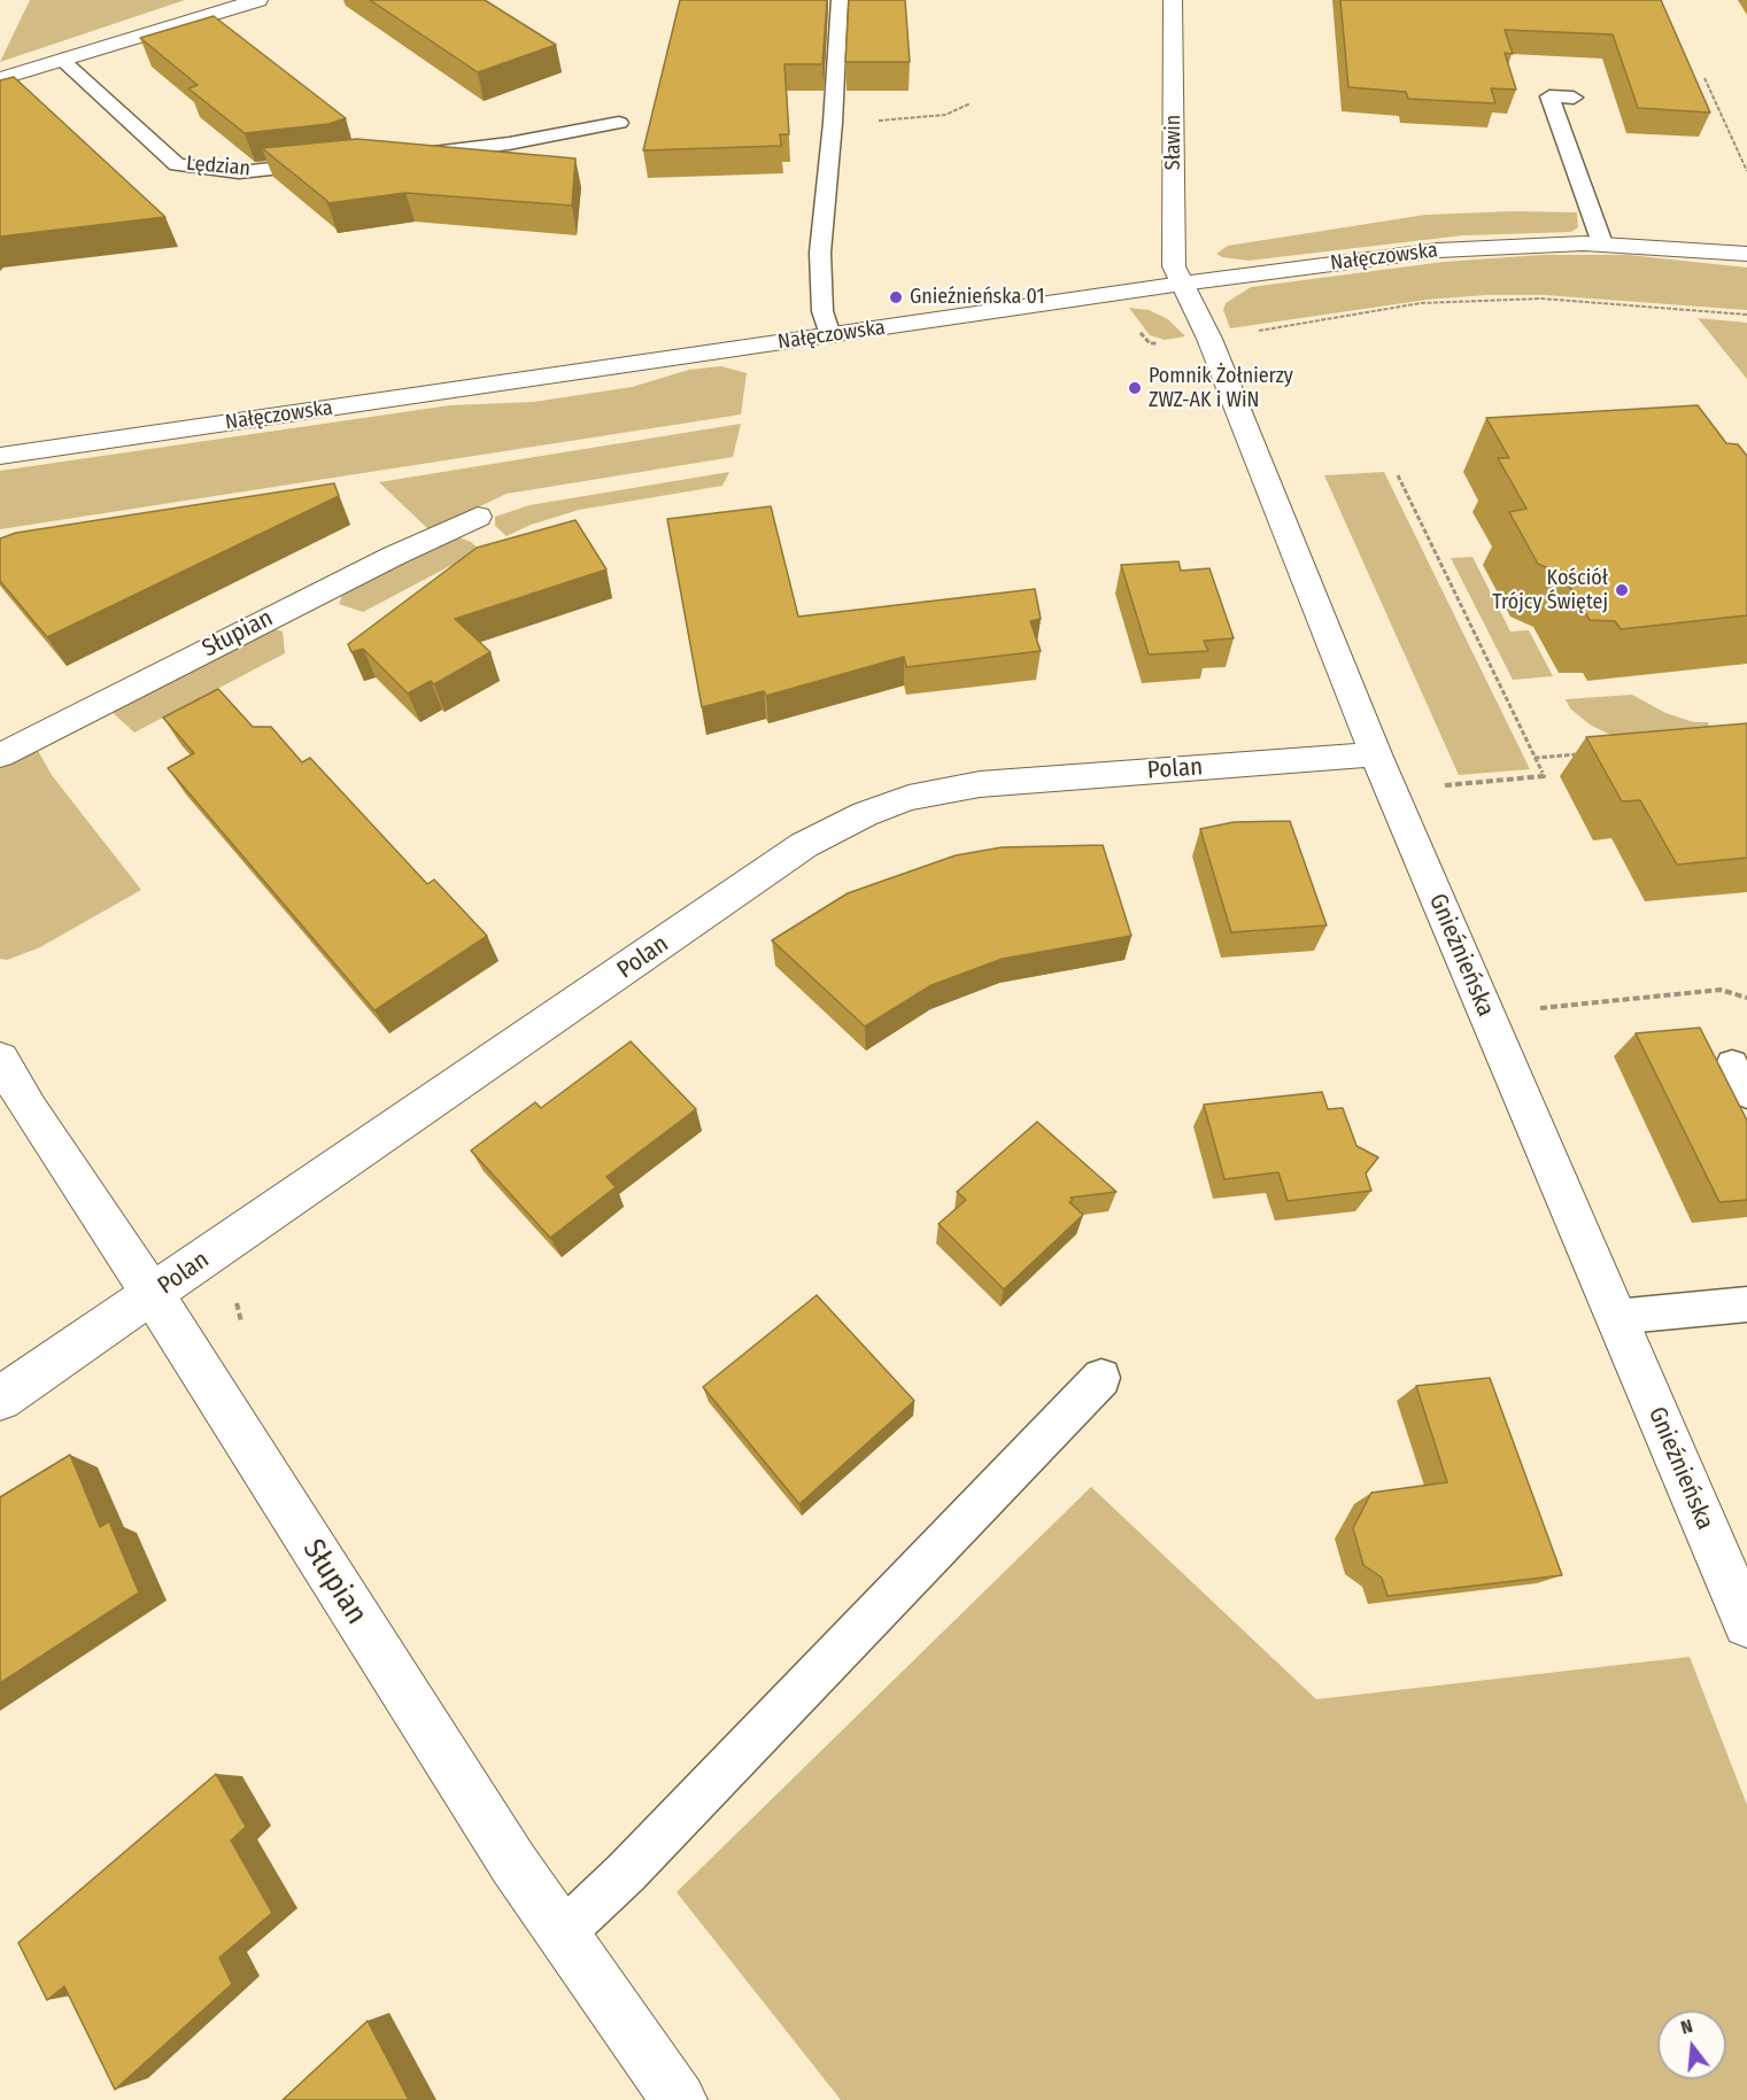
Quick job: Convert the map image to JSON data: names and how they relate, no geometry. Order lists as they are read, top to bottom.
{
  "streets": {
    "street": [
      "Sławin",
      "Nałęczowska",
      "Słupian",
      "Polan",
      "Gnieźnieńska"
    ],
    "lane": ["Lędzian"]
  },
  "crossings": [
    ["Sławin", "Nałęczowska"],
    ["Sławin", "Gnieźnieńska"],
    ["Nałęczowska", "Gnieźnieńska"],
    ["Słupian", "Polan"],
    ["Polan", "Gnieźnieńska"]
  ],
  "places": ["Gnieźnieńska 01", "Pomnik Żołnierzy ZWZ-AK i WiN", "Kościół Trójcy Świętej"],
  "north": "top"
}
